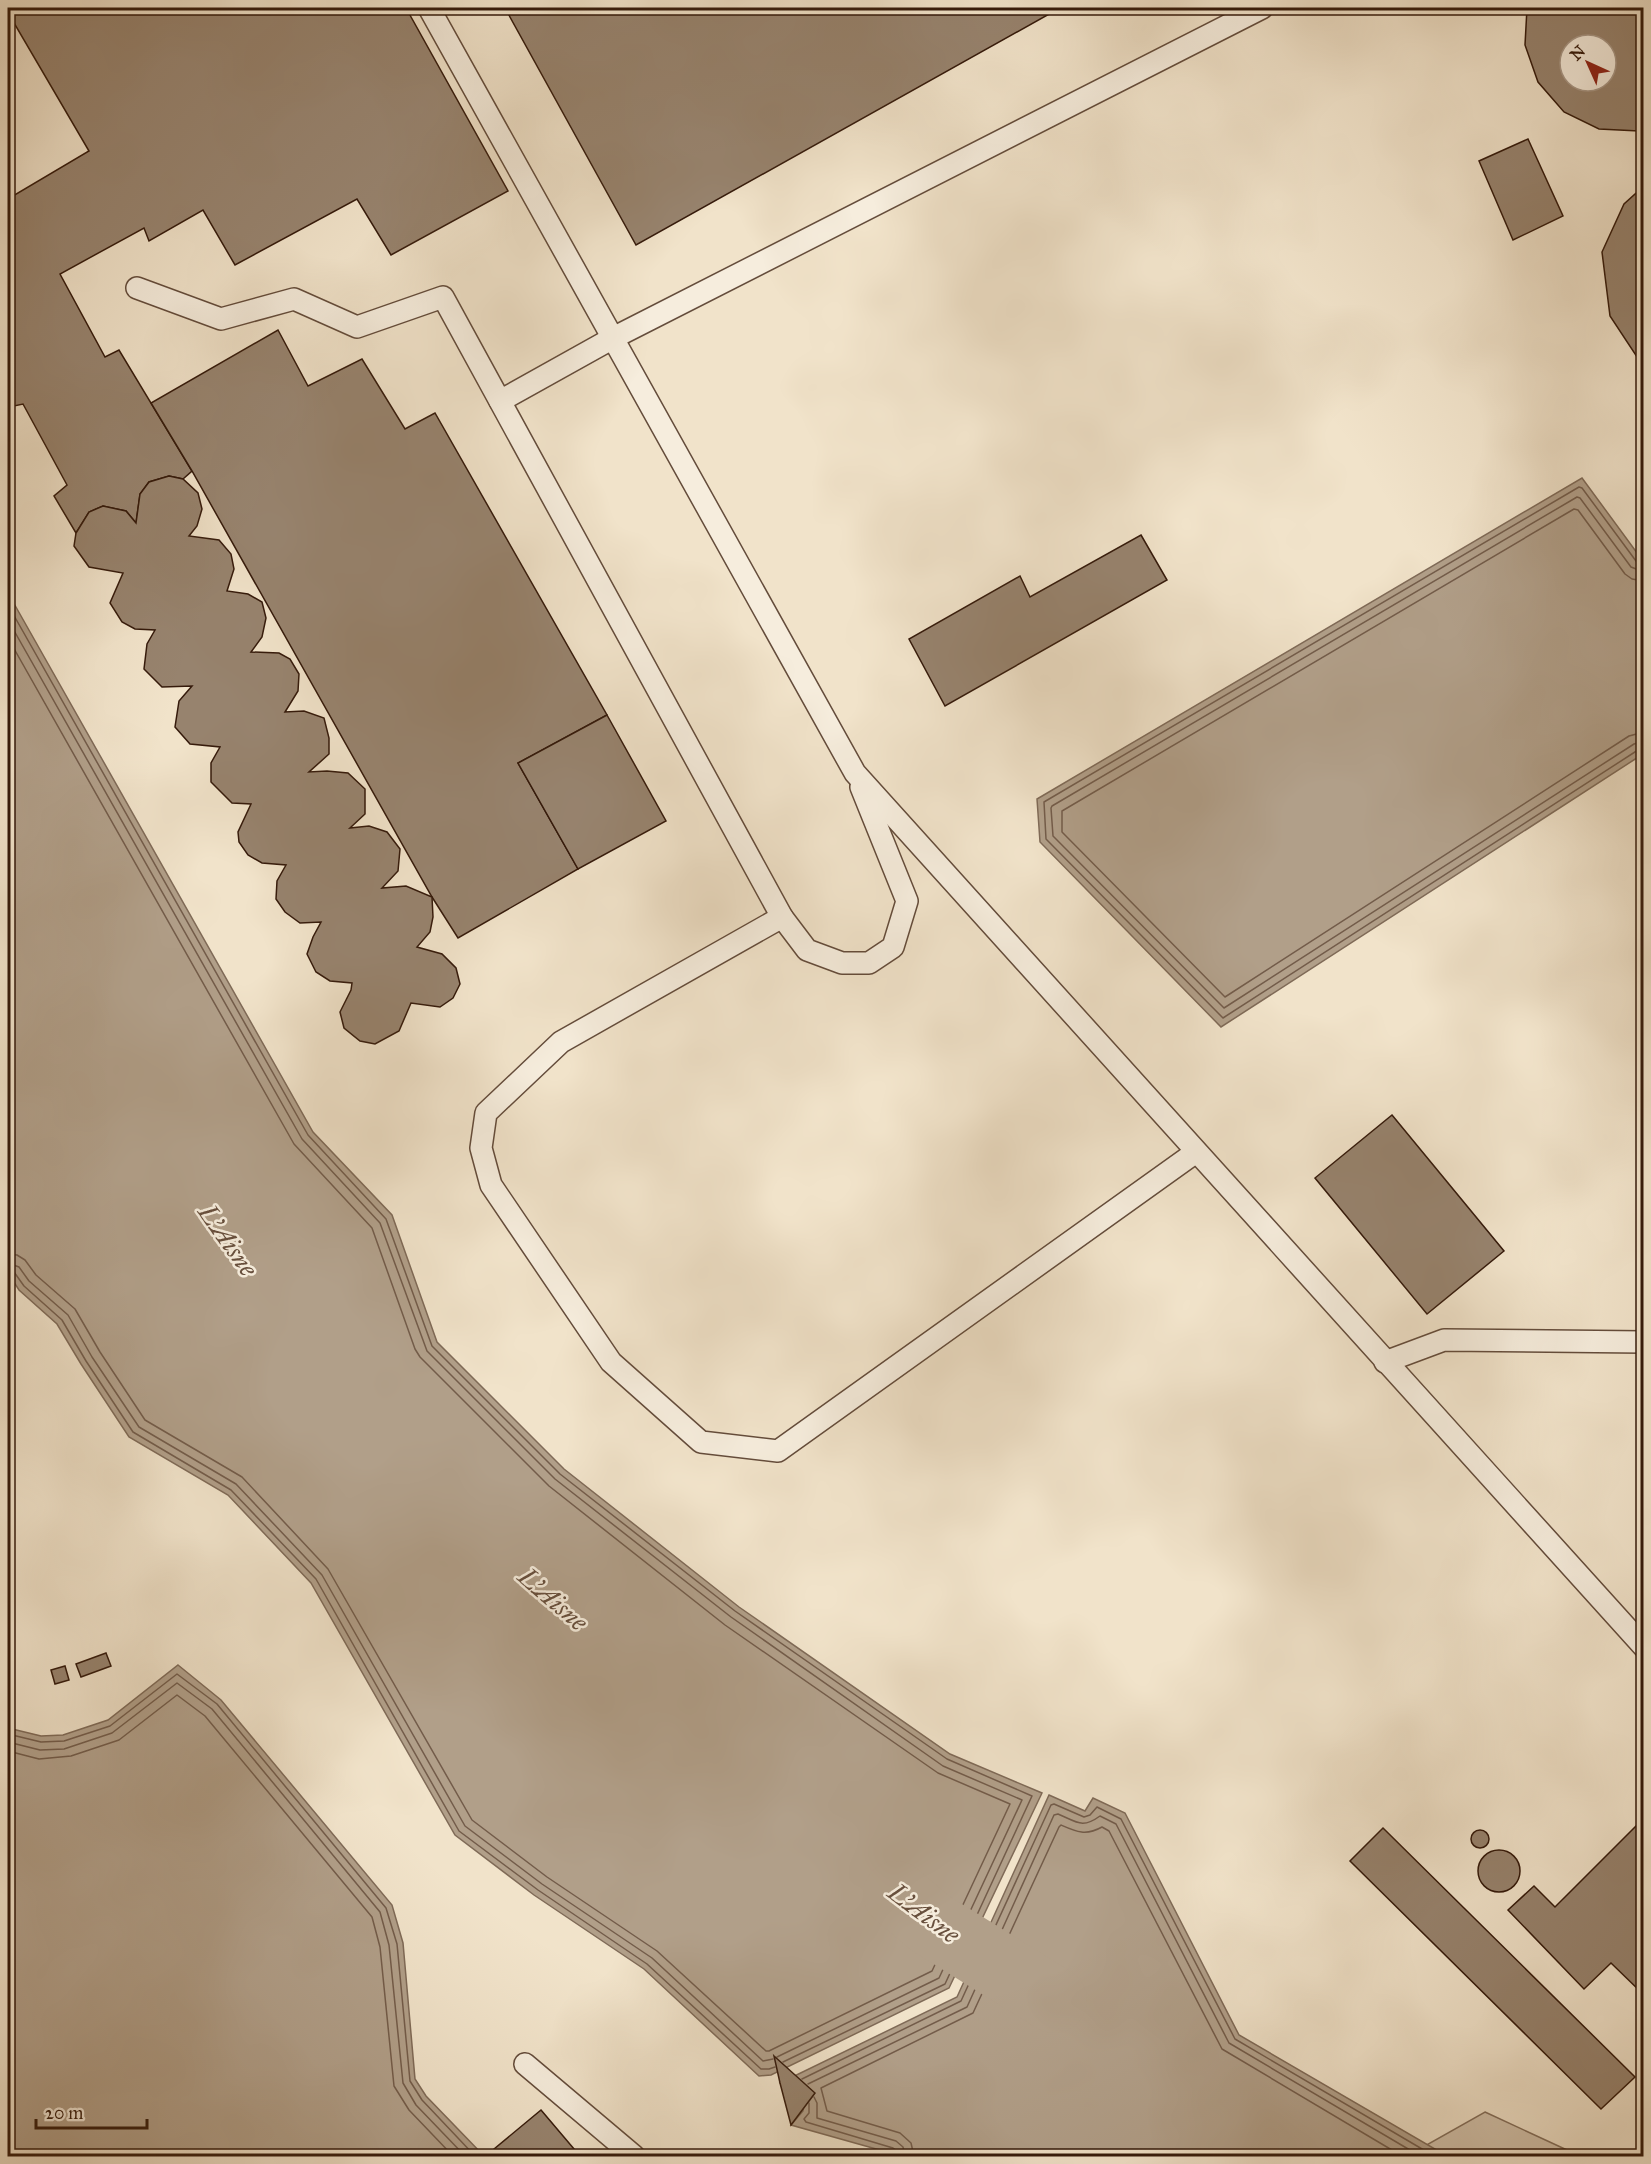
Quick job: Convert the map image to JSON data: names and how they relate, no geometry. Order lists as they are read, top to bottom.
{
  "water": ["L'Aisne"],
  "scale_bar": "20 m",
  "north": "top left"
}
